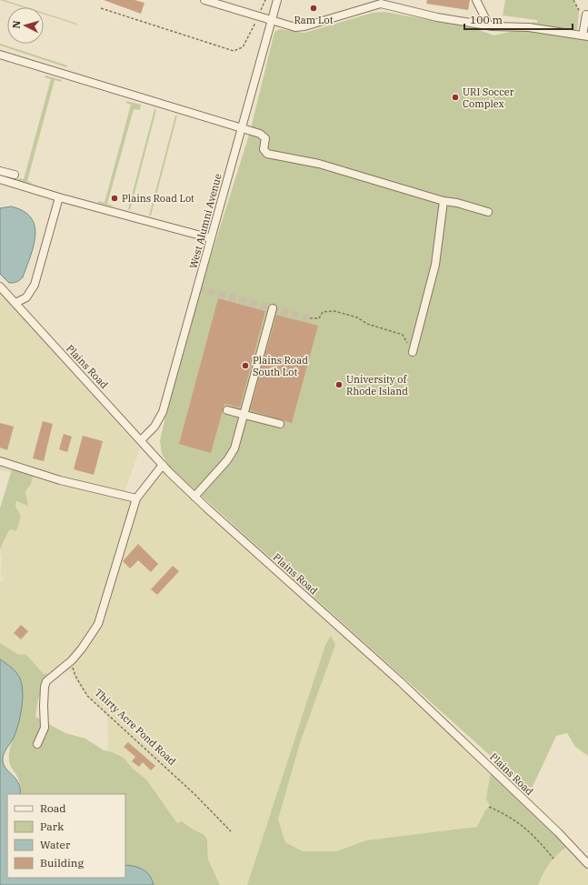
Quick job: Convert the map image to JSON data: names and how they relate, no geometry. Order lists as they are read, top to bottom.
{
  "streets": {
    "street": ["West Alumni Avenue", "Plains Road"],
    "path": ["Thirty Acre Pond Road"]
  },
  "crossings": [
    ["West Alumni Avenue", "Plains Road"]
  ],
  "places": [
    "Ram Lot",
    "URI Soccer Complex",
    "Plains Road Lot",
    "Plains Road South Lot",
    "University of Rhode Island"
  ],
  "legend": [
    "Road",
    "Park",
    "Water",
    "Building"
  ],
  "scale_bar": "100 m",
  "north": "left"
}
